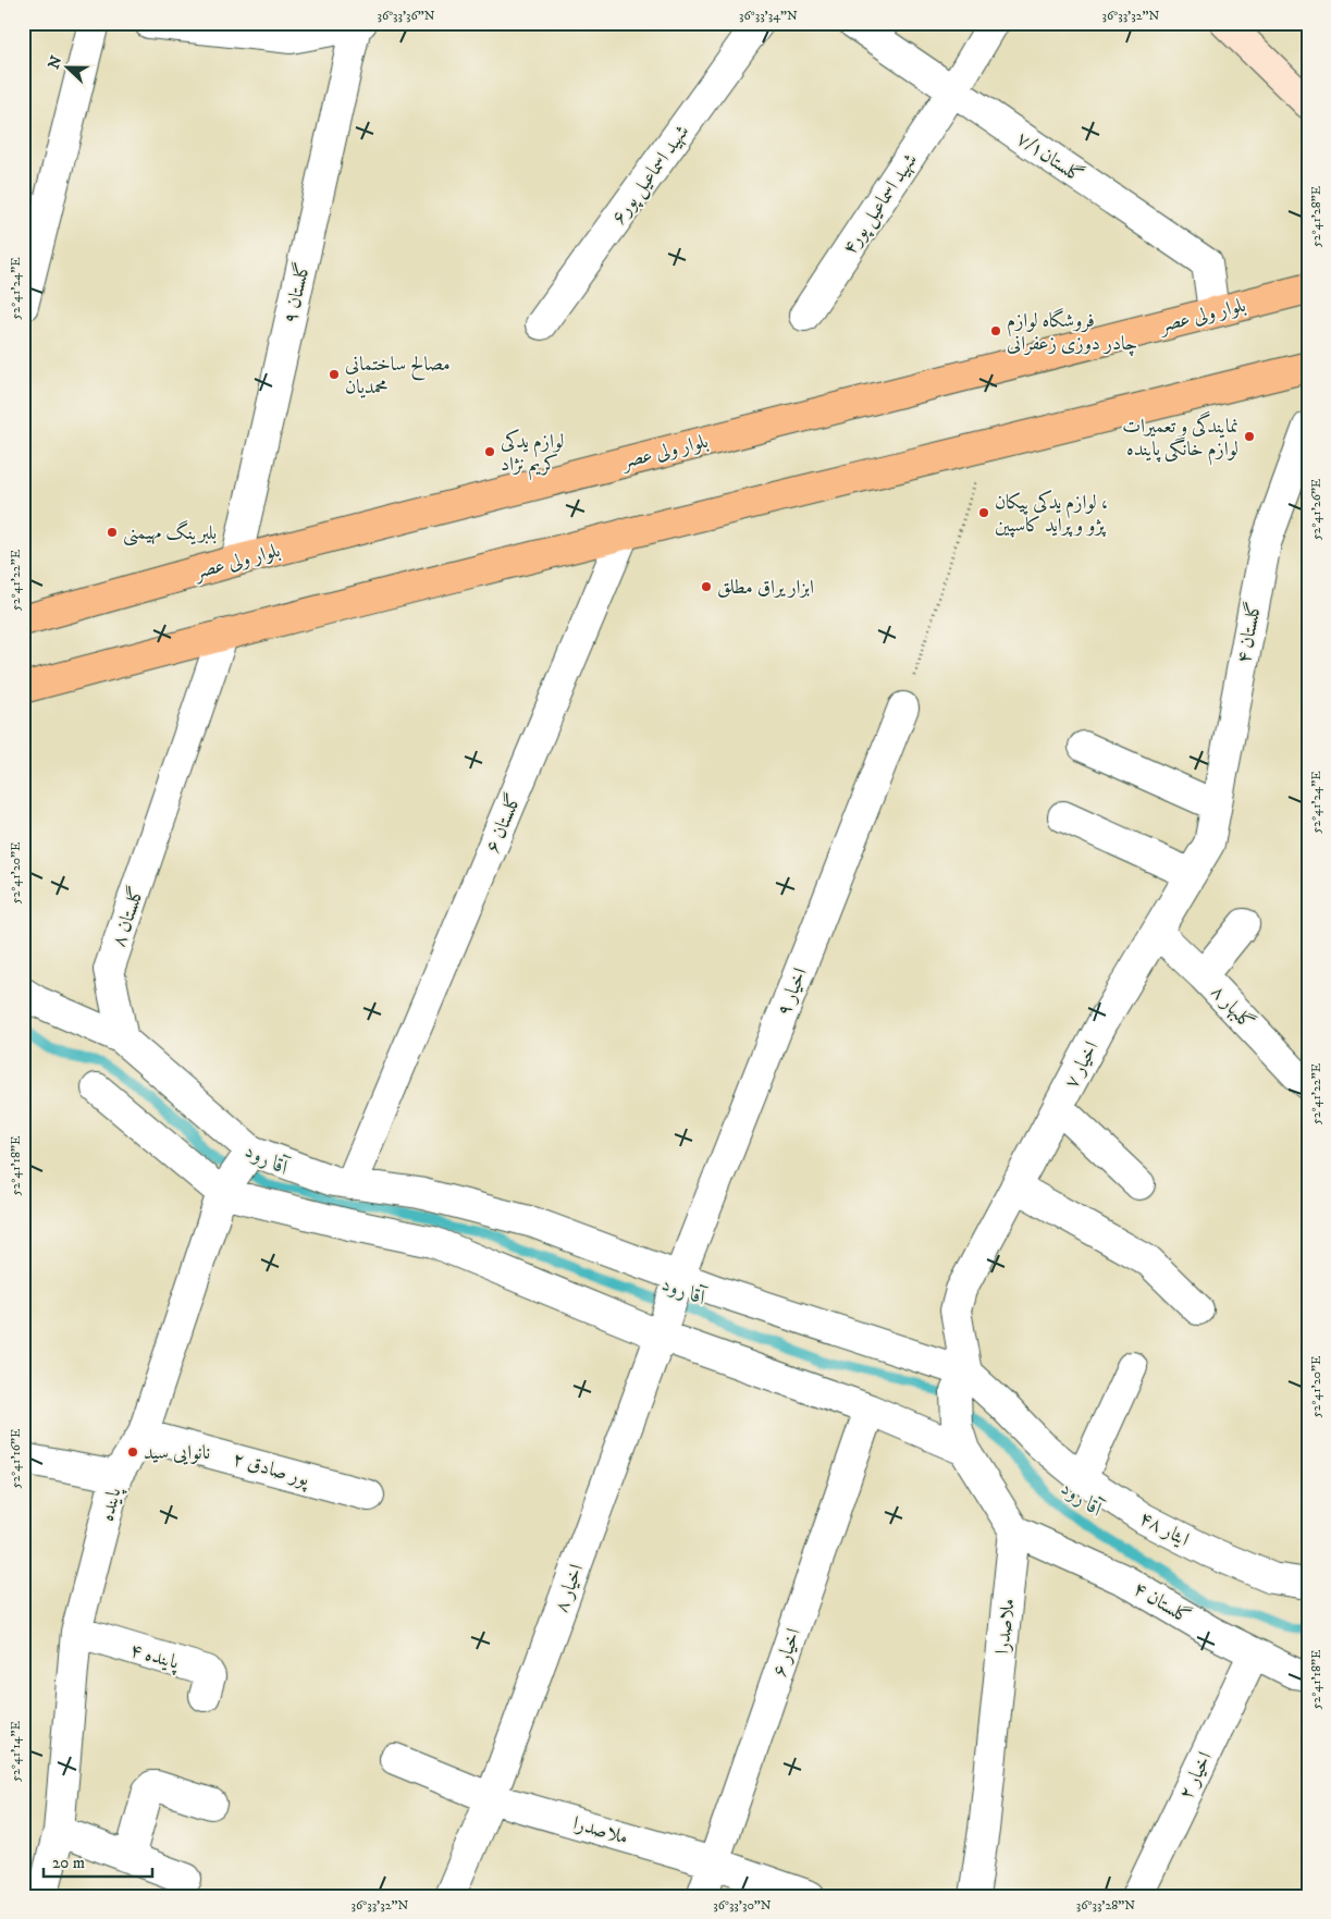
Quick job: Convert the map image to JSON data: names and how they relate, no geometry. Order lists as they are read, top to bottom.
{
  "streets": {
    "main road": ["بلوار ولی عصر"],
    "street": [
      "گلستان۷/۱",
      "شهید اسماعیل پور۶",
      "شهید اسماعیل پور۴",
      "گلستان ۹",
      "گلستان ۴",
      "گلستان ۶",
      "گلستان ۸",
      "اخیار ۹",
      "گلبهار ۸",
      "اخیار ۷",
      "پور صادق ۲",
      "پاینده",
      "ایثار ۴۸",
      "اخیار ۸",
      "ملاصدرا",
      "اخیار ۶",
      "پاینده ۴",
      "اخیار ۲"
    ]
  },
  "crossings": [
    ["گلستان۷/۱", "شهید اسماعیل پور۴"],
    ["گلستان۷/۱", "بلوار ولی عصر"],
    ["گلستان ۹", "بلوار ولی عصر"],
    ["گلستان ۴", "اخیار ۷"],
    ["گلستان ۴", "ملاصدرا"],
    ["گلستان ۴", "اخیار ۲"],
    ["اخیار ۹", "اخیار ۸"],
    ["گلبهار ۸", "اخیار ۷"],
    ["اخیار ۷", "ایثار ۴۸"],
    ["پور صادق ۲", "پاینده"],
    ["پاینده", "پاینده ۴"],
    ["اخیار ۸", "ملاصدرا"],
    ["ملاصدرا", "اخیار ۶"]
  ],
  "water": ["آقا رود"],
  "places": [
    "فروشگاه لوازم چادر دوزی زعفرانی",
    "مصالح ساختمانی محمدیان",
    "نمایندگی و تعمیرات لوازم خانگی پاینده",
    "لوازم یدکی کریم نژاد",
    "لوازم یدکی پیکان ، پژو و پراید کاسپین",
    "بلبرینگ مهیمنی",
    "ابزار یراق مطلق",
    "نانوایی سید"
  ],
  "scale_bar": "20 m",
  "north": "left",
  "coordinates": [
    "36°33'36\"N",
    "36°33'34\"N",
    "36°33'32\"N",
    "52°41'28\"E",
    "52°41'24\"E",
    "52°41'26\"E",
    "52°41'22\"E",
    "52°41'20\"E",
    "52°41'18\"E",
    "52°41'16\"E",
    "52°41'14\"E",
    "36°33'30\"N",
    "36°33'28\"N"
  ]
}
